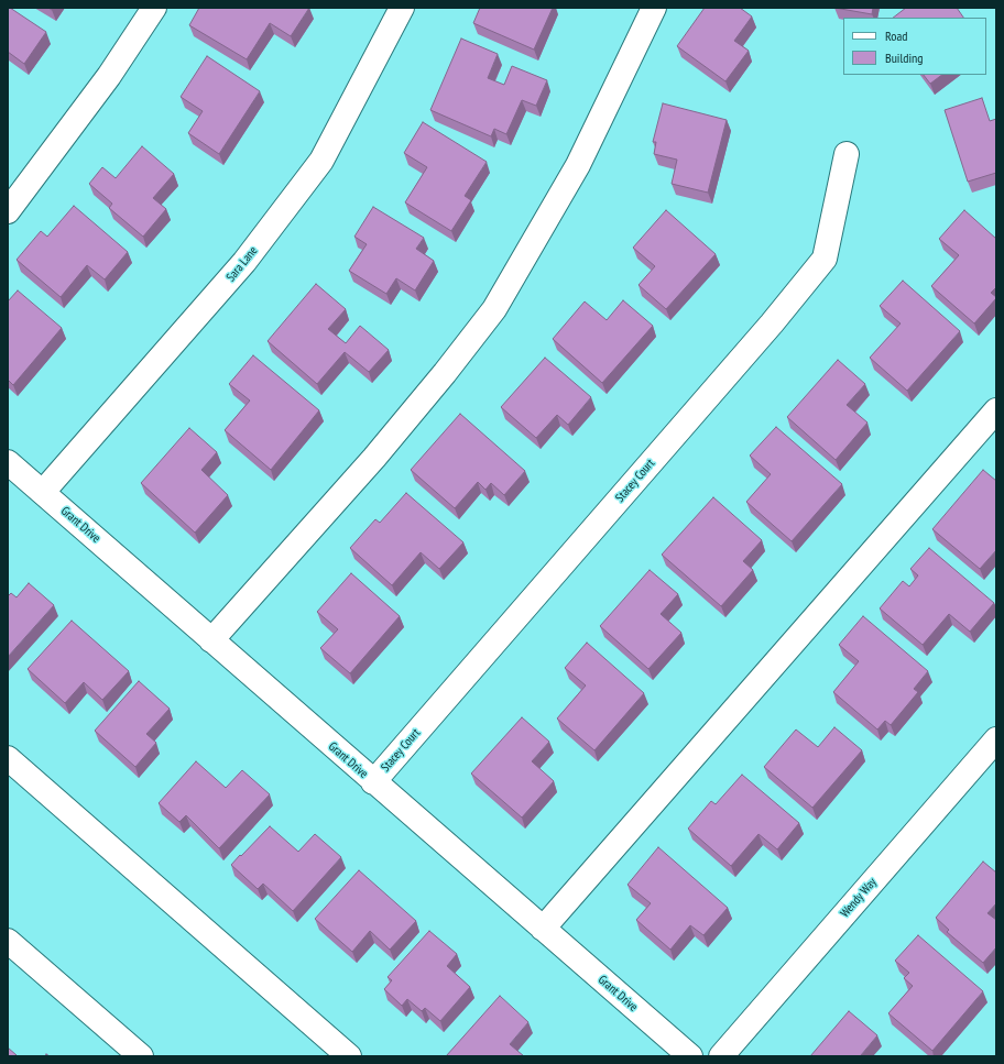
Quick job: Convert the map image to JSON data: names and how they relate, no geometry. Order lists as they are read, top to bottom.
{
  "streets": {
    "street": [
      "Sara Lane",
      "Stacey Court",
      "Grant Drive",
      "Wendy Way"
    ]
  },
  "crossings": [
    ["Sara Lane", "Grant Drive"],
    ["Stacey Court", "Grant Drive"]
  ],
  "legend": ["Road", "Building"]
}
